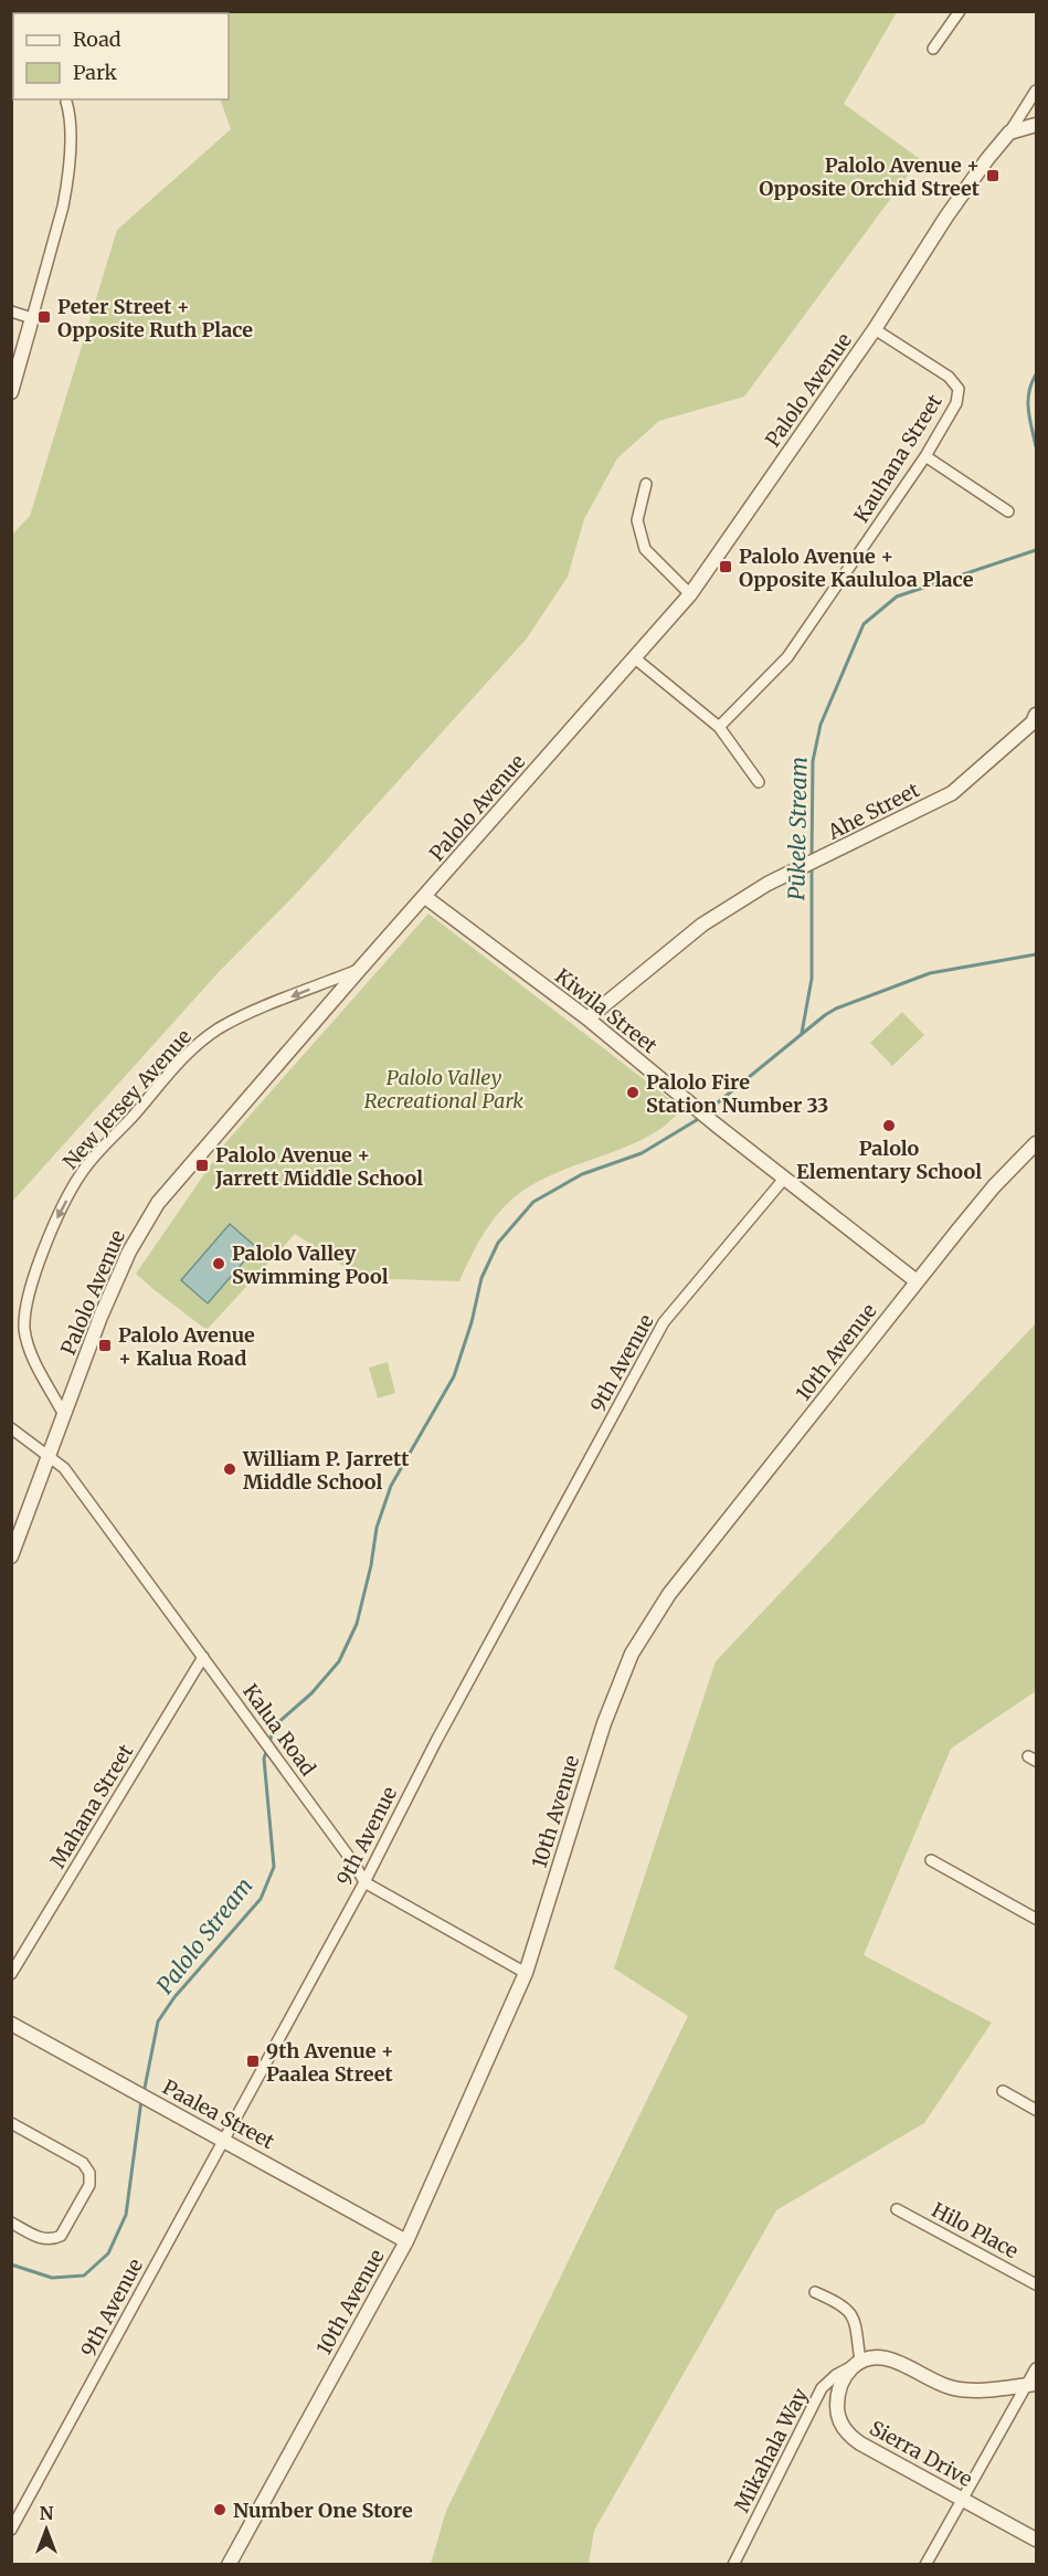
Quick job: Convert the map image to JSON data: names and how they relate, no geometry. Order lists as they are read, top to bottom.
{
  "streets": {
    "street": [
      "Palolo Avenue",
      "Kauhana Street",
      "Ahe Street",
      "Kiwila Street",
      "New Jersey Avenue",
      "10th Avenue",
      "9th Avenue",
      "Kalua Road",
      "Mahana Street",
      "Paalea Street",
      "Hilo Place",
      "Mikahala Way",
      "Sierra Drive"
    ]
  },
  "crossings": [
    ["Palolo Avenue", "Kauhana Street"],
    ["Palolo Avenue", "Kiwila Street"],
    ["Palolo Avenue", "New Jersey Avenue"],
    ["Palolo Avenue", "Kalua Road"],
    ["Ahe Street", "Kiwila Street"],
    ["Kiwila Street", "10th Avenue"],
    ["Kiwila Street", "9th Avenue"],
    ["10th Avenue", "Kalua Road"],
    ["10th Avenue", "Paalea Street"],
    ["9th Avenue", "Kalua Road"],
    ["9th Avenue", "Paalea Street"],
    ["Kalua Road", "Mahana Street"],
    ["Mikahala Way", "Sierra Drive"]
  ],
  "one_way": ["New Jersey Avenue"],
  "water": ["Pūkele Stream", "Palolo Stream"],
  "parks": ["Palolo Valley Recreational Park"],
  "places": {
    "transit": [
      "Palolo Avenue + Opposite Orchid Street",
      "Peter Street + Opposite Ruth Place",
      "Palolo Avenue + Opposite Kaululoa Place",
      "Palolo Avenue + Jarrett Middle School",
      "Palolo Avenue + Kalua Road",
      "9th Avenue + Paalea Street"
    ],
    "other": [
      "Palolo Fire Station Number 33",
      "Palolo Elementary School",
      "Palolo Valley Swimming Pool",
      "William P. Jarrett Middle School",
      "Number One Store"
    ]
  },
  "legend": ["Road", "Park"],
  "north": "top"
}
